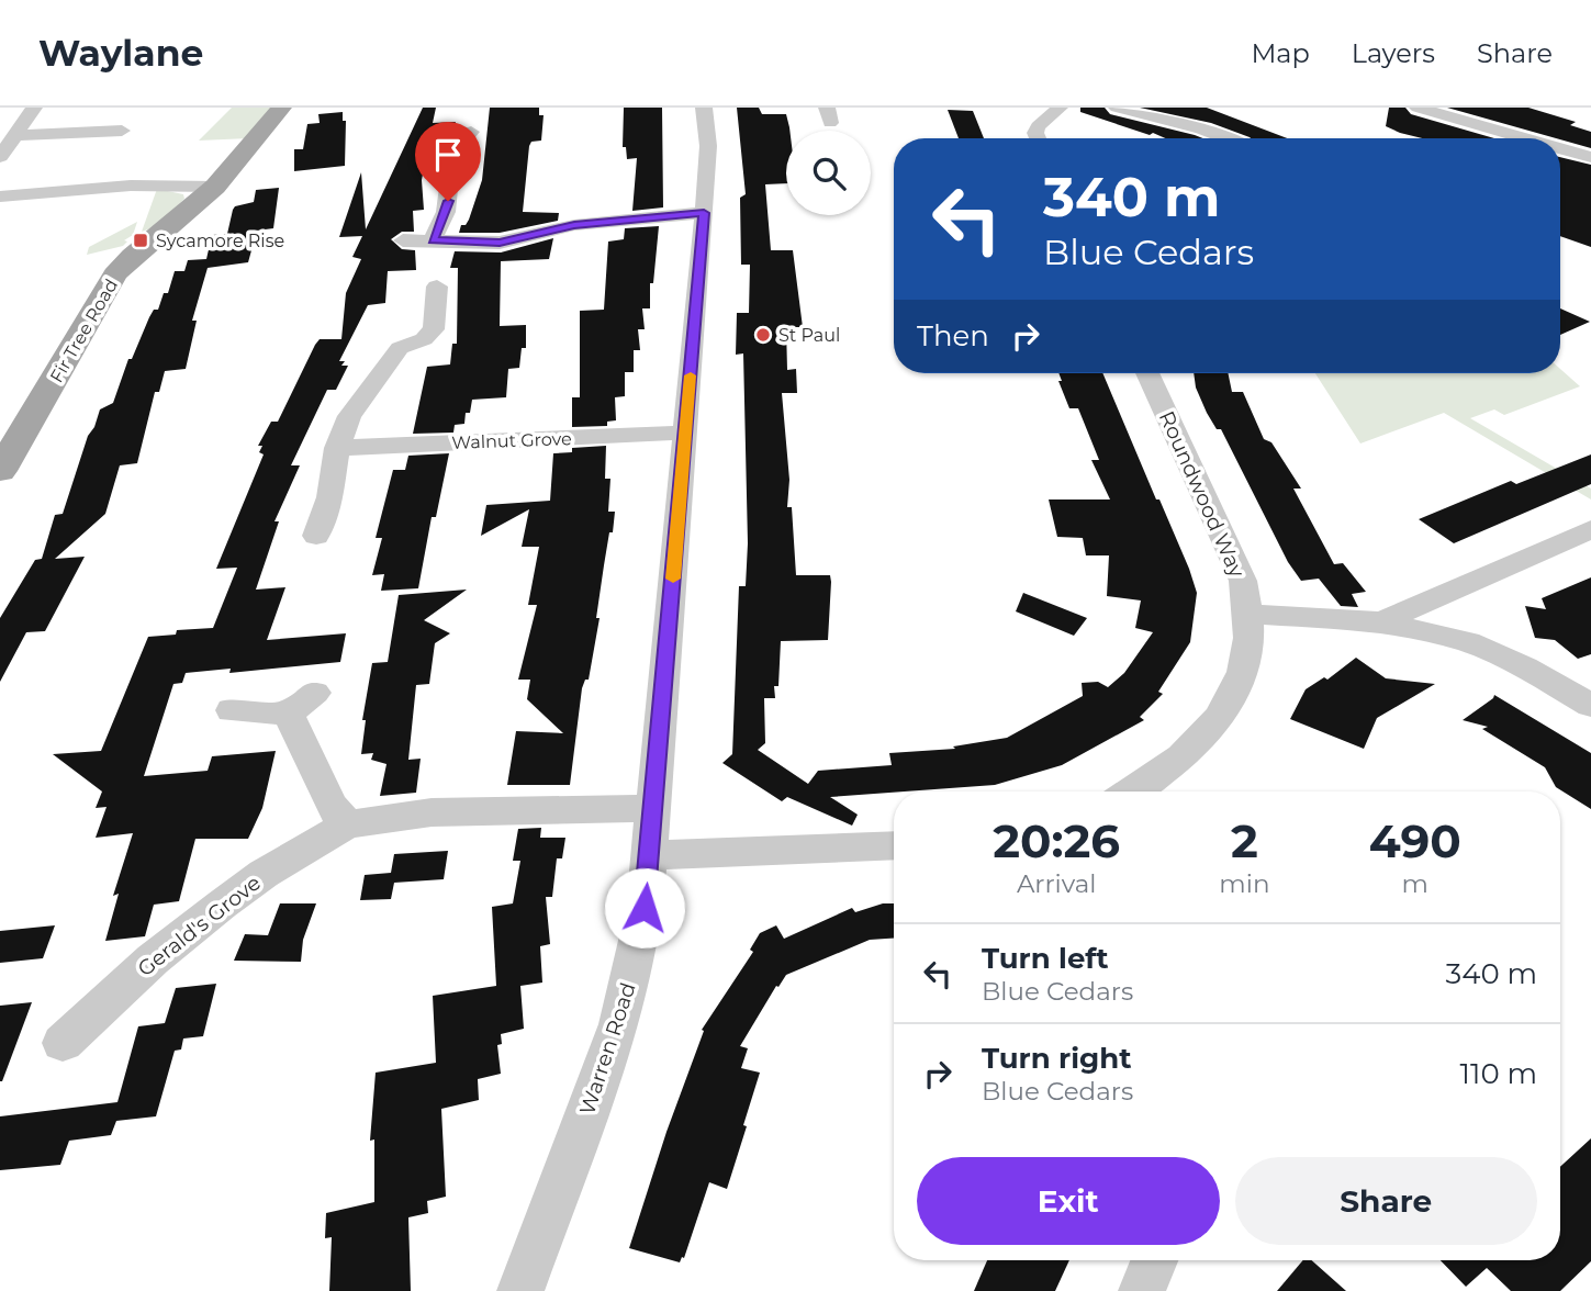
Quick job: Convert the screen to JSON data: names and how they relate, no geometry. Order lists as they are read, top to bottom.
{
  "streets": {
    "main road": ["Fir Tree Road"],
    "street": [
      "Walnut Grove",
      "Roundwood Way",
      "Gerald's Grove",
      "Warren Road"
    ]
  },
  "crossings": [
    ["Walnut Grove", "Warren Road"],
    ["Gerald's Grove", "Warren Road"]
  ],
  "places": {
    "transit": ["Sycamore Rise"],
    "other": ["St Paul"]
  },
  "page": {
    "header": "Waylane",
    "nav": ["Map", "Layers", "Share"],
    "turn": ["340 m", "Blue Cedars"],
    "then": "Then",
    "eta": [
      "20:26",
      "Arrival",
      "2",
      "min",
      "490",
      "m"
    ],
    "list": [
      {
        "name": "Turn left",
        "note": "Blue Cedars",
        "value": "340 m"
      },
      {
        "name": "Turn right",
        "note": "Blue Cedars",
        "value": "110 m"
      }
    ],
    "buttons": ["Exit", "Share"]
  }
}
